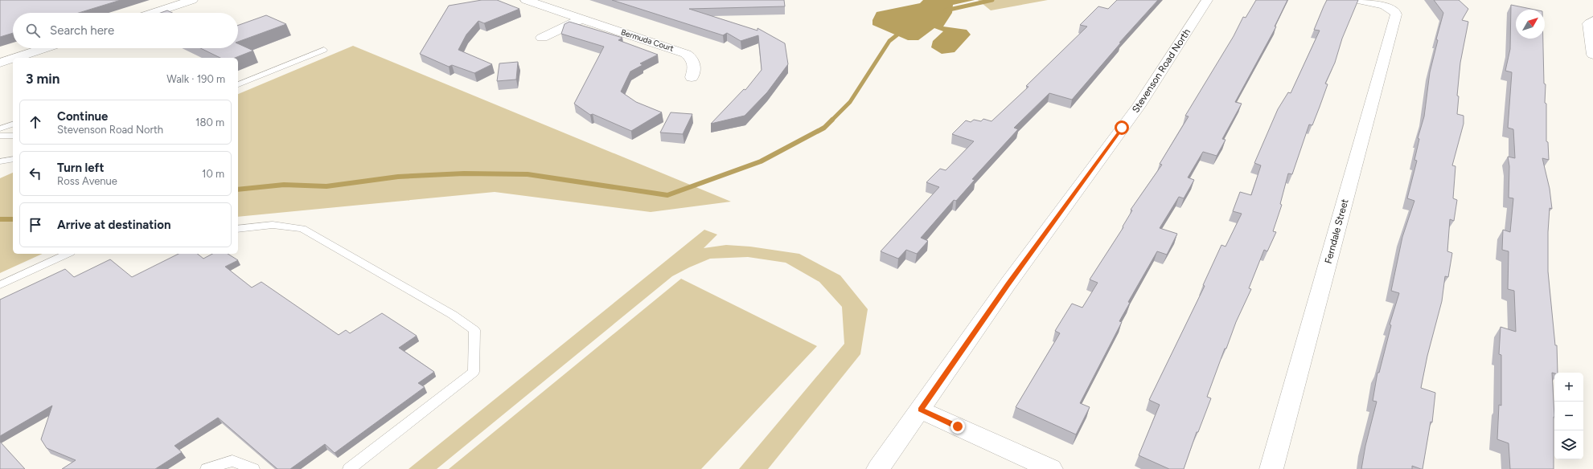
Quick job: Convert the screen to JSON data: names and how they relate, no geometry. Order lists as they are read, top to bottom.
{
  "streets": {
    "street": ["Bermuda Court", "Stevenson Road North", "Ferndale Street"]
  },
  "north": "top right",
  "page": {
    "search": "Search here",
    "heading": ["3 min", "Walk · 190 m"],
    "list": [
      ["Continue", "Stevenson Road North", "180 m"],
      ["Turn left", "Ross Avenue", "10 m"],
      "Arrive at destination"
    ],
    "map_buttons": ["+", "−"]
  }
}
